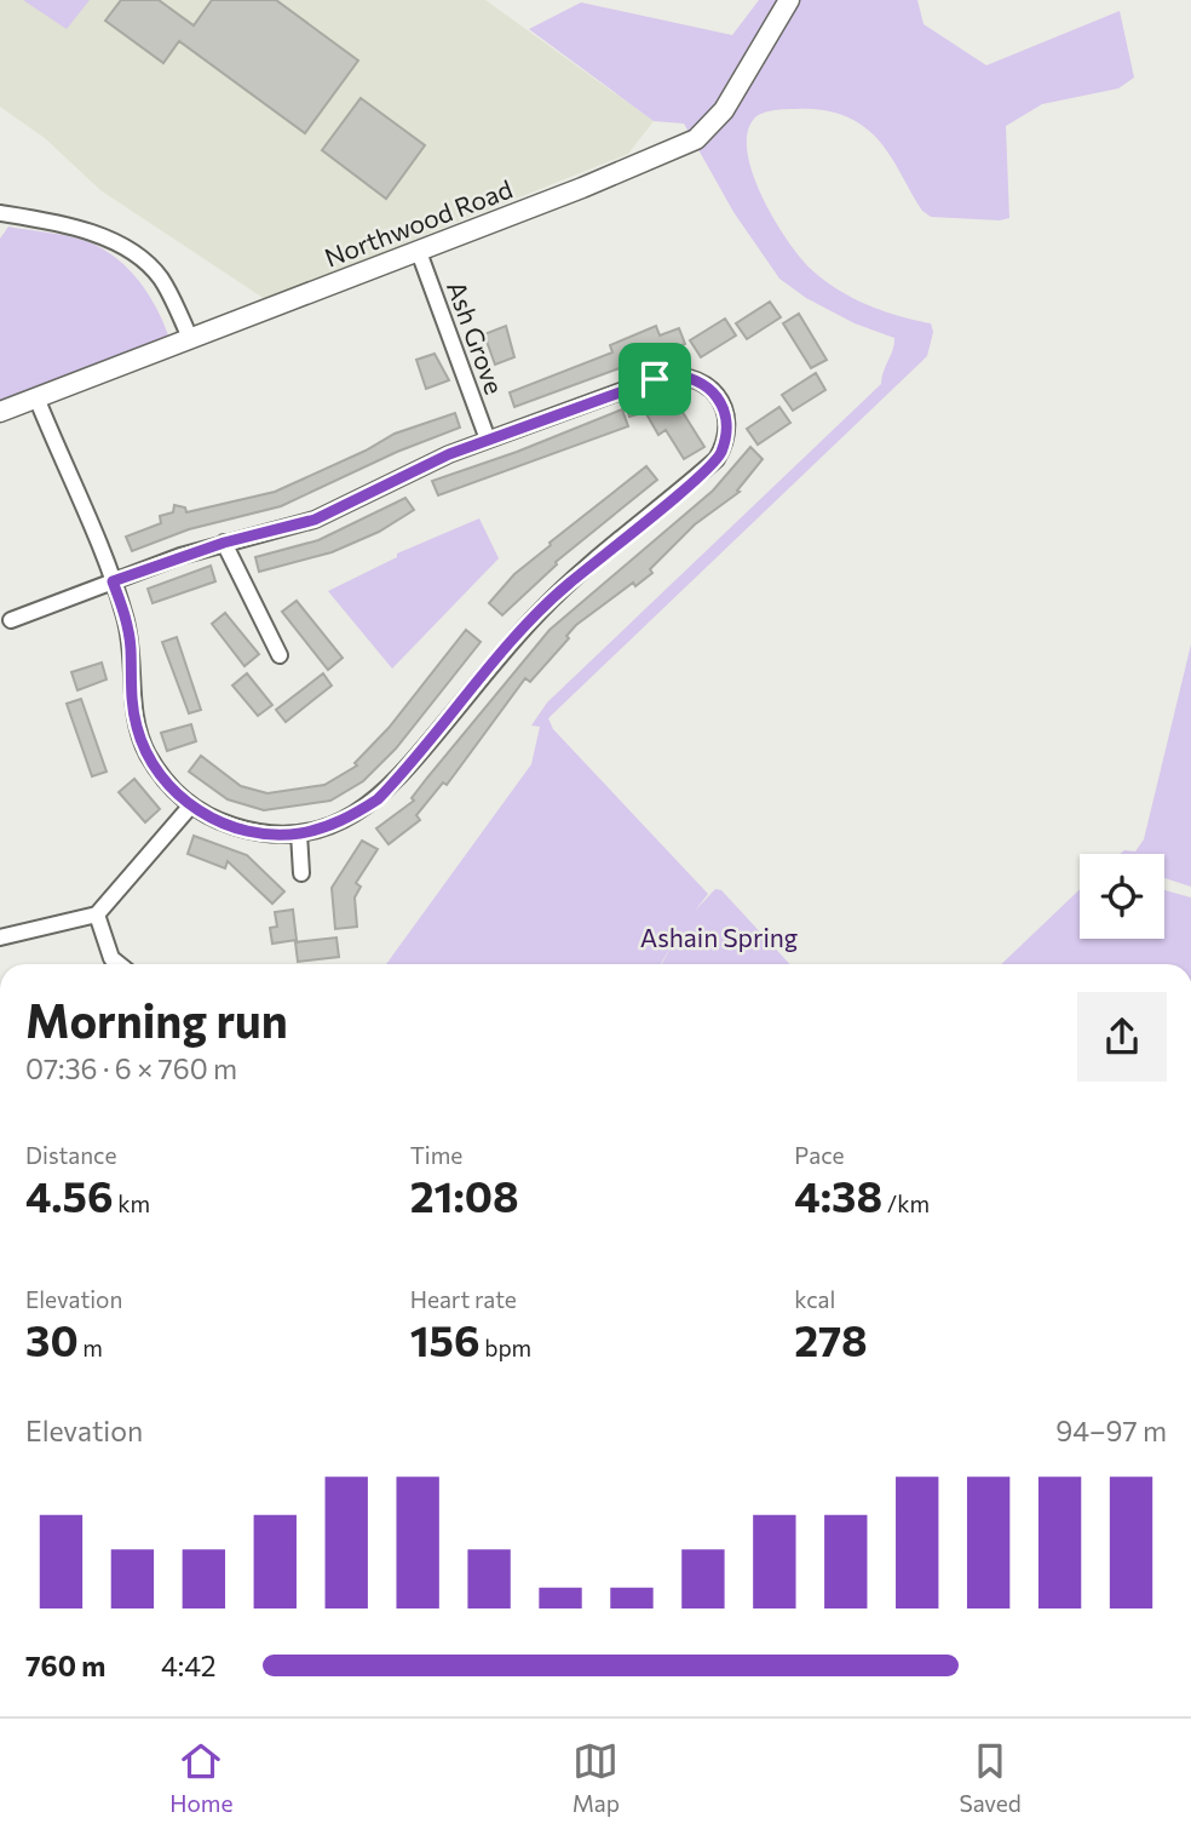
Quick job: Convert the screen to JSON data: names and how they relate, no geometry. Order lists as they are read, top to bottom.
{
  "streets": {
    "street": ["Northwood Road", "Ash Grove"]
  },
  "crossings": [
    ["Northwood Road", "Ash Grove"]
  ],
  "parks": ["Ashain Spring"],
  "page": {
    "heading": ["Morning run", "07:36 · 6 × 760 m"],
    "stats": [
      ["Distance", "4.56 km"],
      ["Time", "21:08"],
      ["Pace", "4:38 /km"],
      ["Elevation", "30 m"],
      ["Heart rate", "156 bpm"],
      ["kcal", "278"]
    ],
    "chart": ["Elevation", "94–97 m"],
    "list": [
      {
        "name": "760 m",
        "note": "4:42"
      }
    ],
    "tabs": ["Home", "Map", "Saved"]
  }
}
